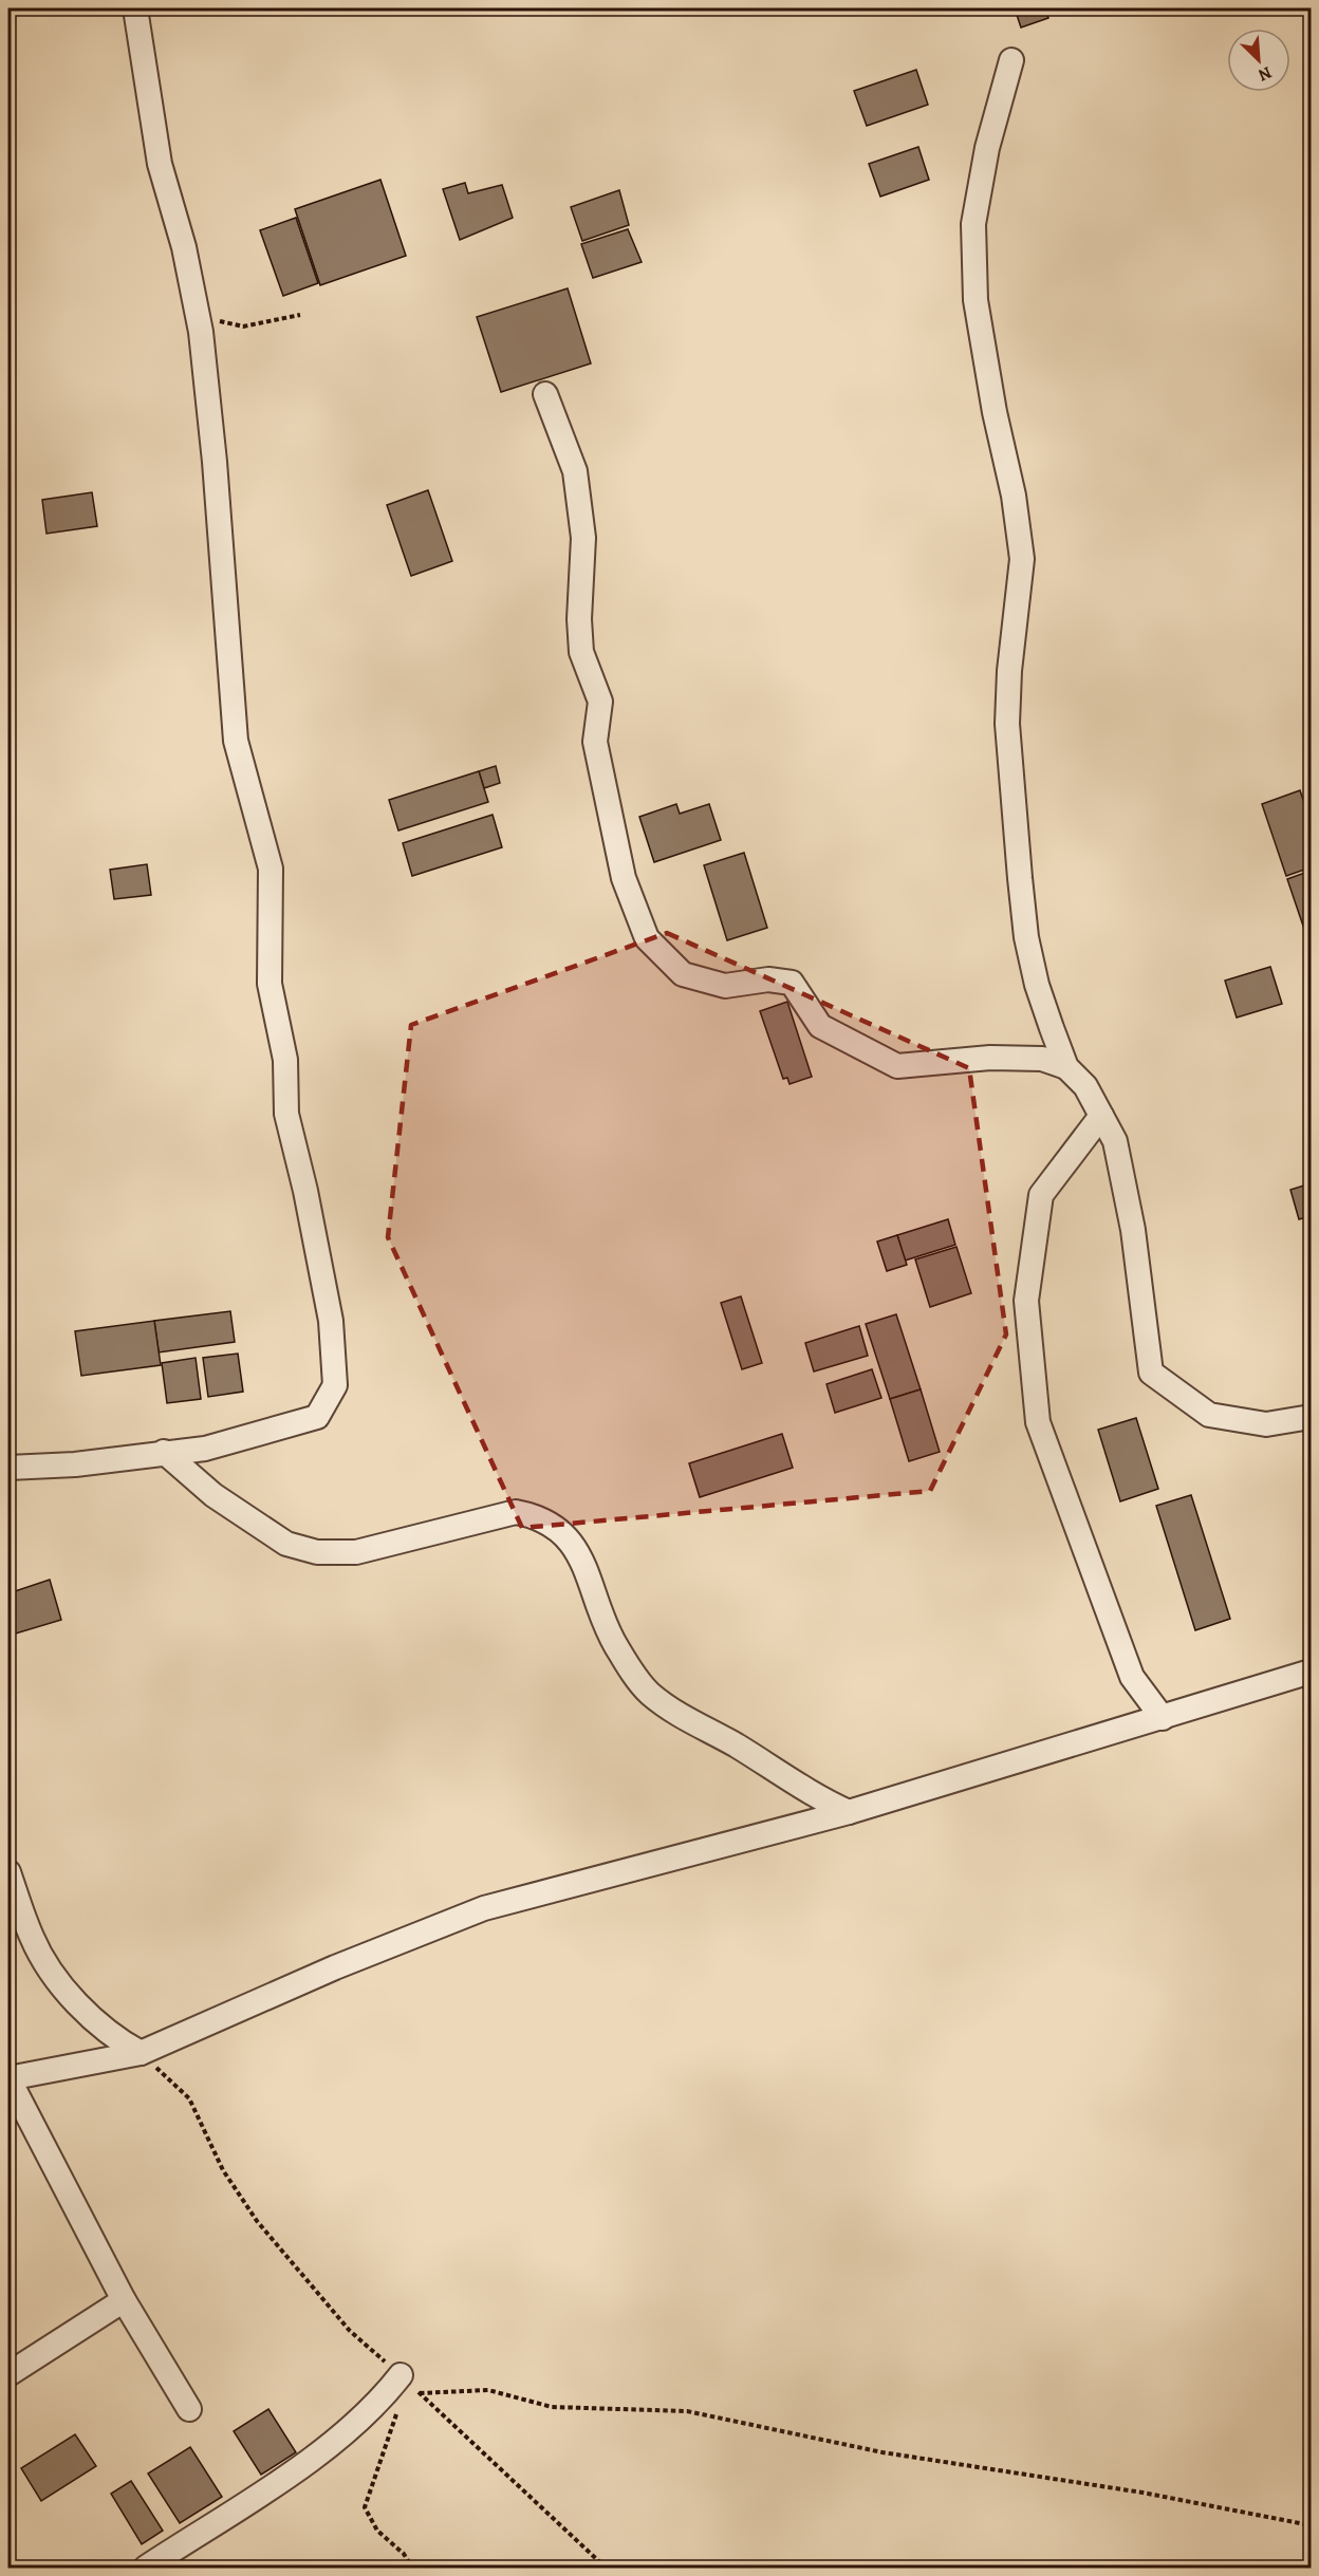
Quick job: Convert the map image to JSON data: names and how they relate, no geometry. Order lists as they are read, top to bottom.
{
  "north": "bottom right"
}
